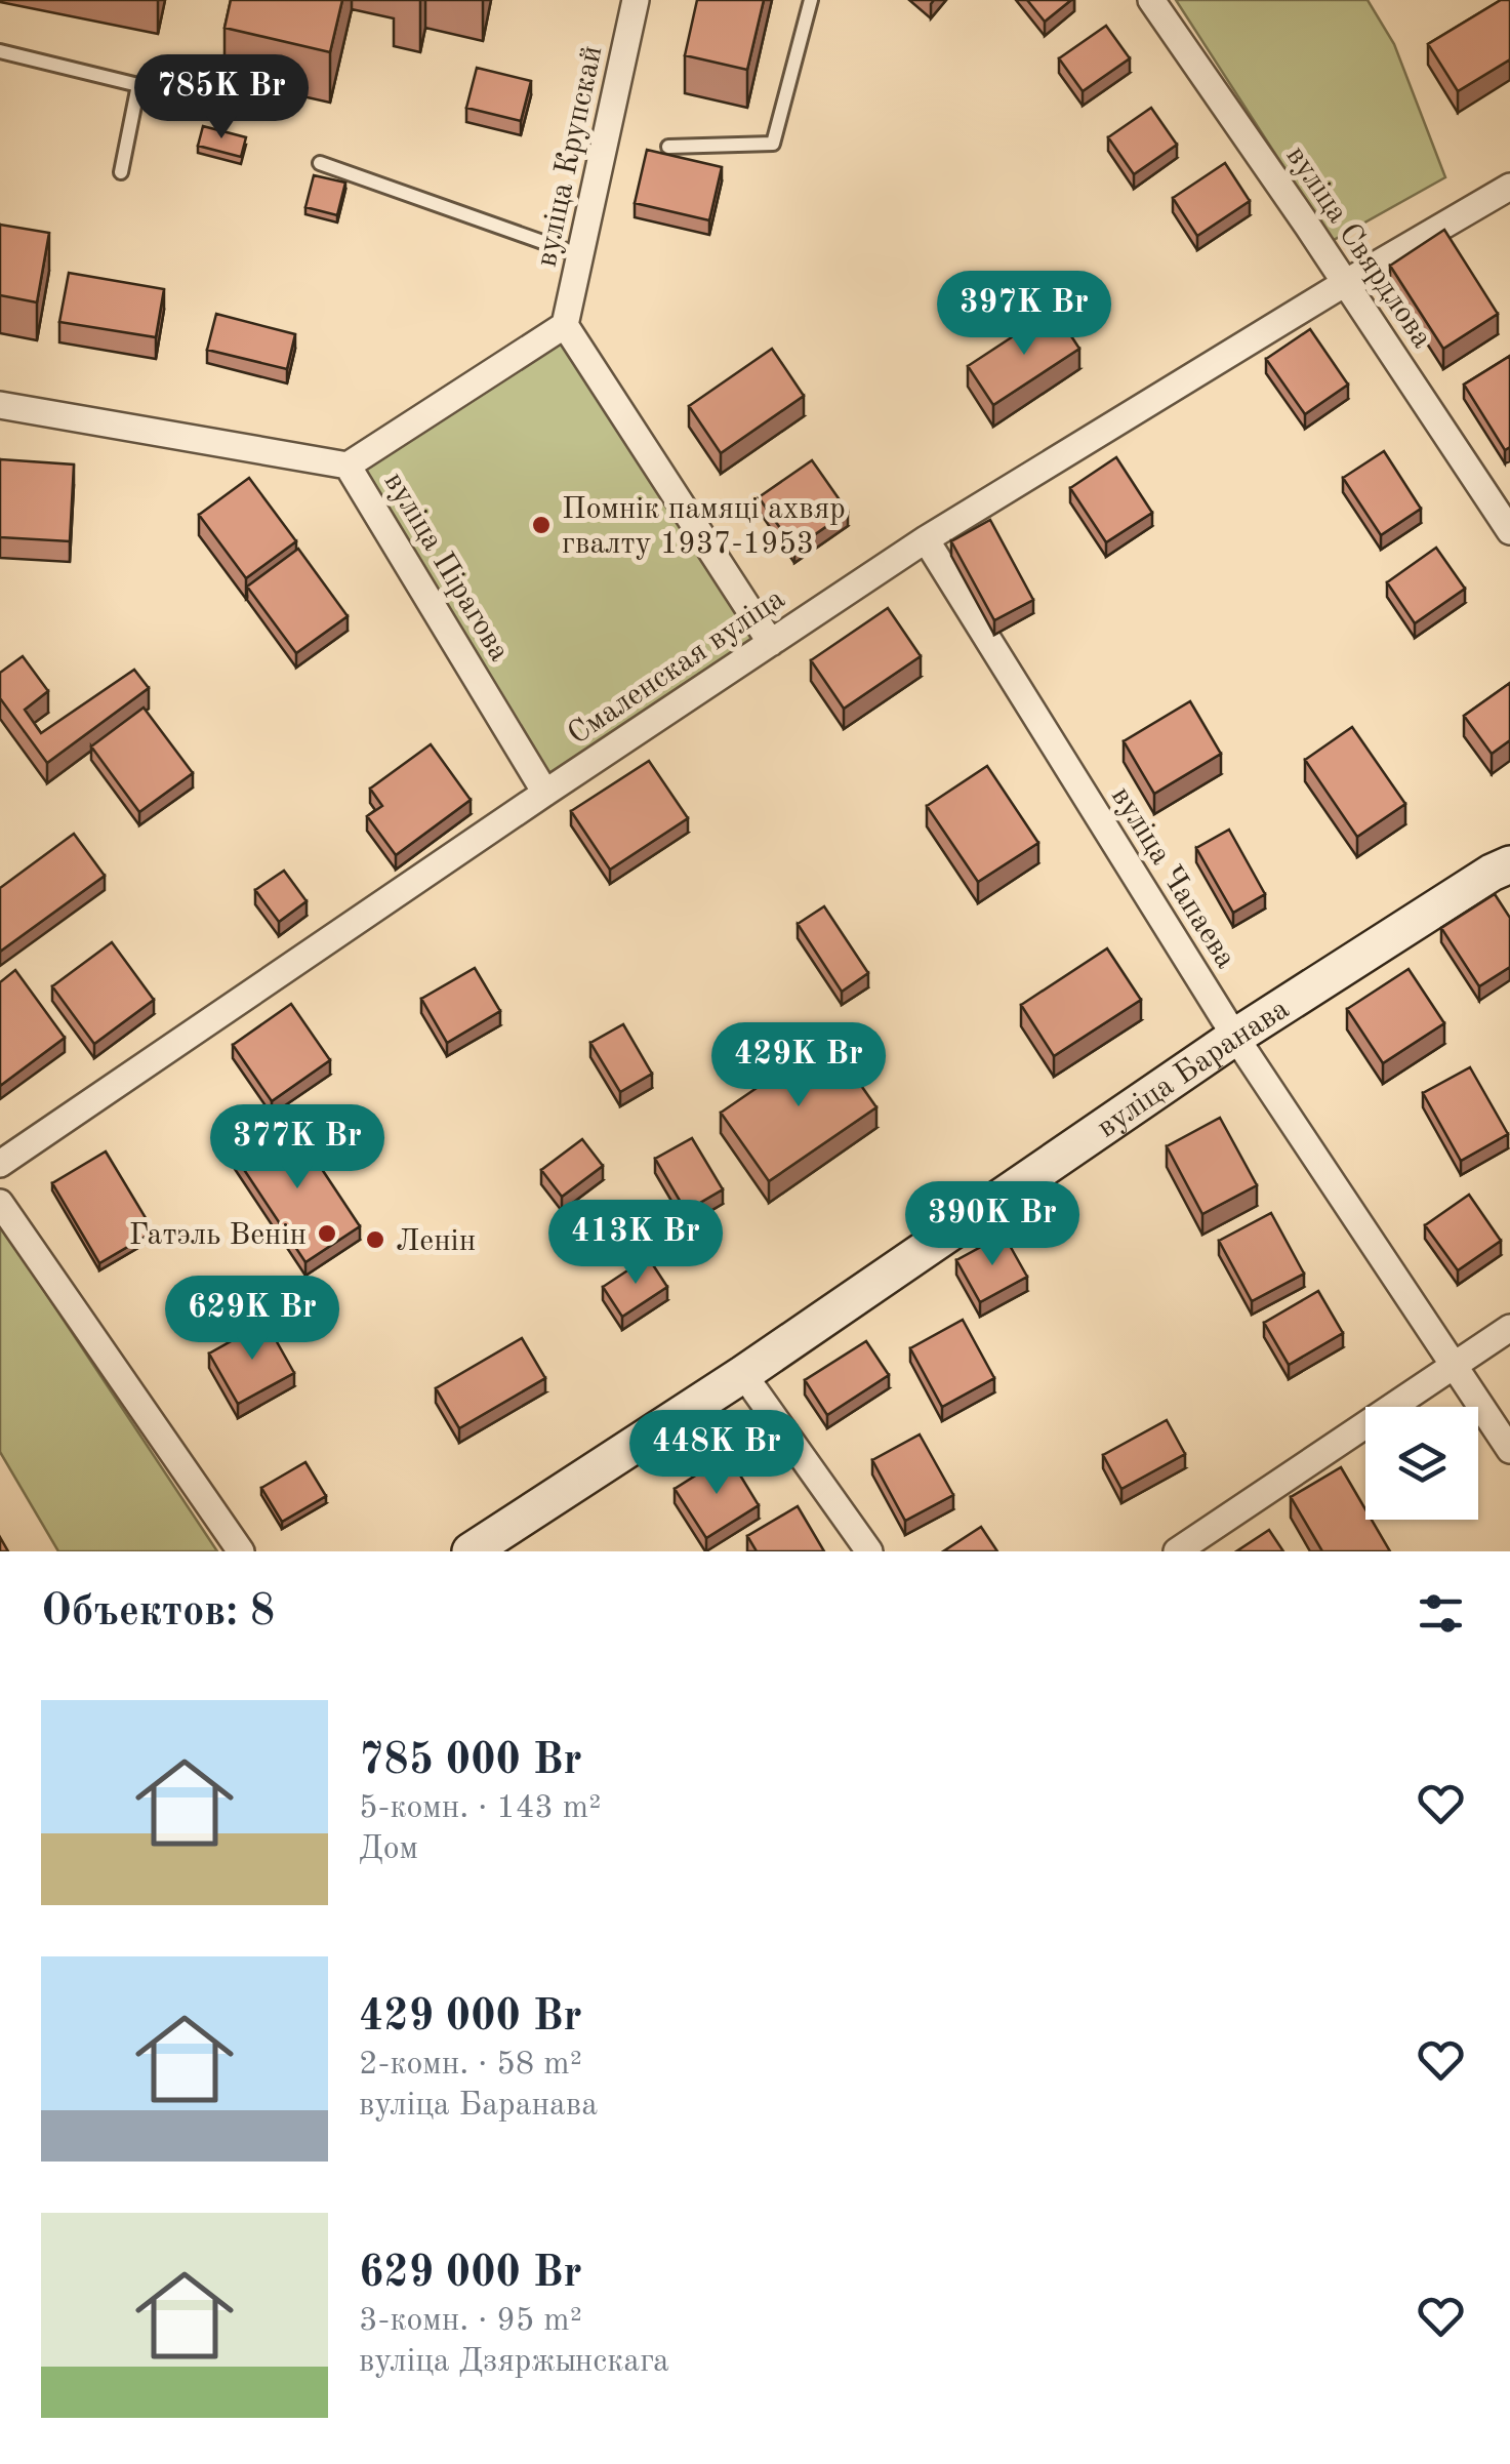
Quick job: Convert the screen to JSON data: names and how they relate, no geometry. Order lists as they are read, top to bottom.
{
  "streets": {
    "main road": ["вуліца Баранава"],
    "street": [
      "вуліца Крупскай",
      "вуліца Свярдлова",
      "вуліца Пірагова",
      "Смаленская вуліца",
      "вуліца Чапаева"
    ]
  },
  "crossings": [
    ["вуліца Свярдлова", "Смаленская вуліца"],
    ["вуліца Пірагова", "Смаленская вуліца"],
    ["Смаленская вуліца", "вуліца Чапаева"],
    ["вуліца Чапаева", "вуліца Баранава"]
  ],
  "places": ["Помнік памяці ахвяр гвалту 1937-1953", "Гатэль Венін", "Ленін"],
  "page": {
    "price": [
      "785K Br",
      "397K Br",
      "429K Br",
      "377K Br",
      "390K Br",
      "413K Br",
      "629K Br",
      "448K Br"
    ],
    "heading": "Объектов: 8",
    "list": [
      {
        "name": "785 000 Br",
        "note": "5-комн. · 143 m² · Дом"
      },
      {
        "name": "429 000 Br",
        "note": "2-комн. · 58 m² · вуліца Баранава"
      },
      {
        "name": "629 000 Br",
        "note": "3-комн. · 95 m² · вуліца Дзяржынскага"
      }
    ]
  }
}
